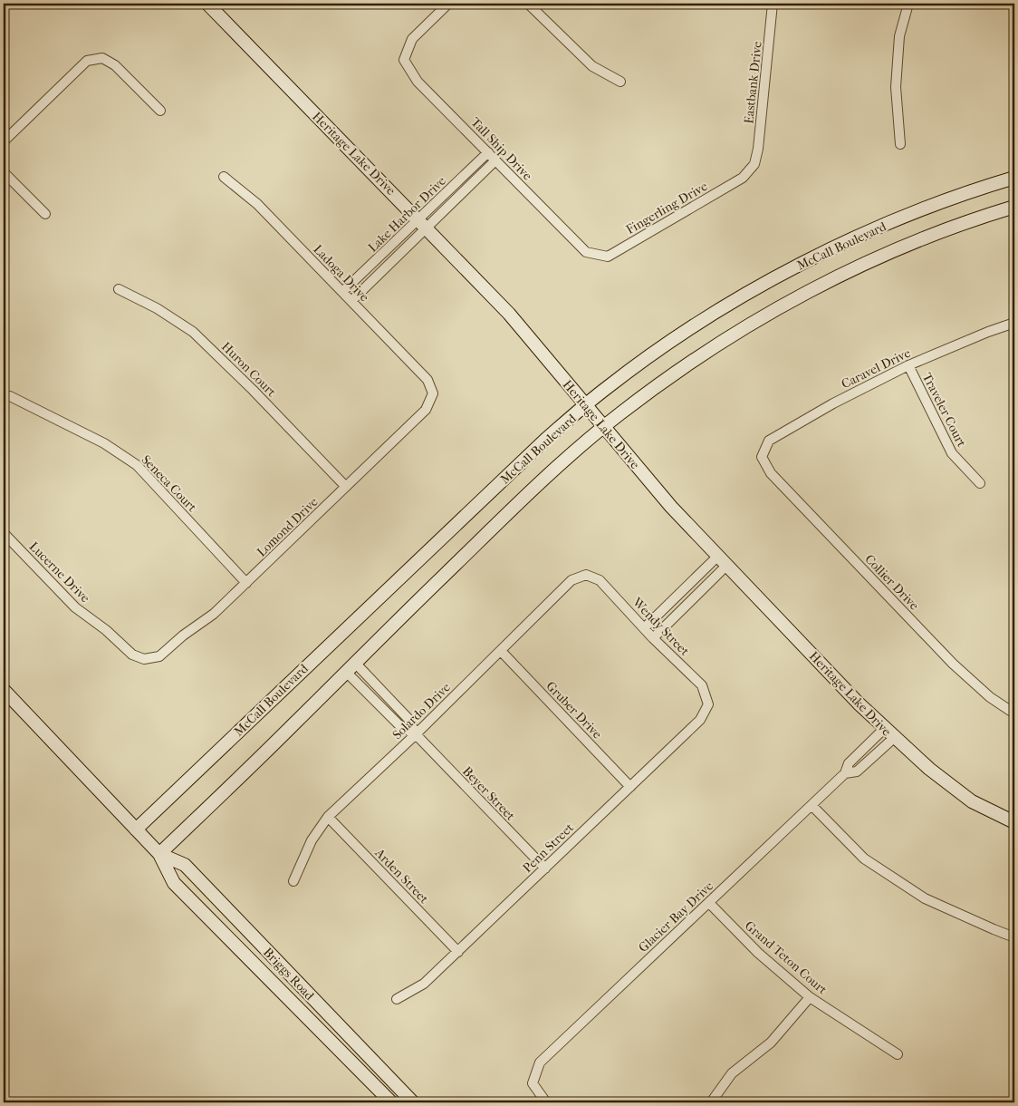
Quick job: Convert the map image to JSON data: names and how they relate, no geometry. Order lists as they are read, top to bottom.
{
  "streets": {
    "main road": ["Heritage Lake Drive", "McCall Boulevard", "Briggs Road"],
    "street": [
      "Eastbank Drive",
      "Tall Ship Drive",
      "Fingerling Drive",
      "Lake Harbor Drive",
      "Ladoga Drive",
      "Caravel Drive",
      "Huron Court",
      "Traveler Court",
      "Seneca Court",
      "Lomond Drive",
      "Lucerne Drive",
      "Collier Drive",
      "Wendy Street",
      "Gruber Drive",
      "Solardo Drive",
      "Beyer Street",
      "Penn Street",
      "Arden Street",
      "Glacier Bay Drive",
      "Grand Teton Court"
    ]
  },
  "crossings": [
    ["Eastbank Drive", "Fingerling Drive"],
    ["Tall Ship Drive", "Fingerling Drive"],
    ["Tall Ship Drive", "Lake Harbor Drive"],
    ["Heritage Lake Drive", "Lake Harbor Drive"],
    ["Heritage Lake Drive", "McCall Boulevard"],
    ["Heritage Lake Drive", "Glacier Bay Drive"],
    ["Lake Harbor Drive", "Ladoga Drive"],
    ["McCall Boulevard", "Beyer Street"],
    ["McCall Boulevard", "Briggs Road"],
    ["Ladoga Drive", "Lomond Drive"],
    ["Caravel Drive", "Traveler Court"],
    ["Caravel Drive", "Collier Drive"],
    ["Huron Court", "Lomond Drive"],
    ["Seneca Court", "Lomond Drive"],
    ["Lomond Drive", "Lucerne Drive"],
    ["Wendy Street", "Solardo Drive"],
    ["Wendy Street", "Penn Street"],
    ["Gruber Drive", "Solardo Drive"],
    ["Gruber Drive", "Penn Street"],
    ["Solardo Drive", "Beyer Street"],
    ["Solardo Drive", "Arden Street"],
    ["Beyer Street", "Penn Street"],
    ["Penn Street", "Arden Street"],
    ["Glacier Bay Drive", "Grand Teton Court"]
  ]
}
